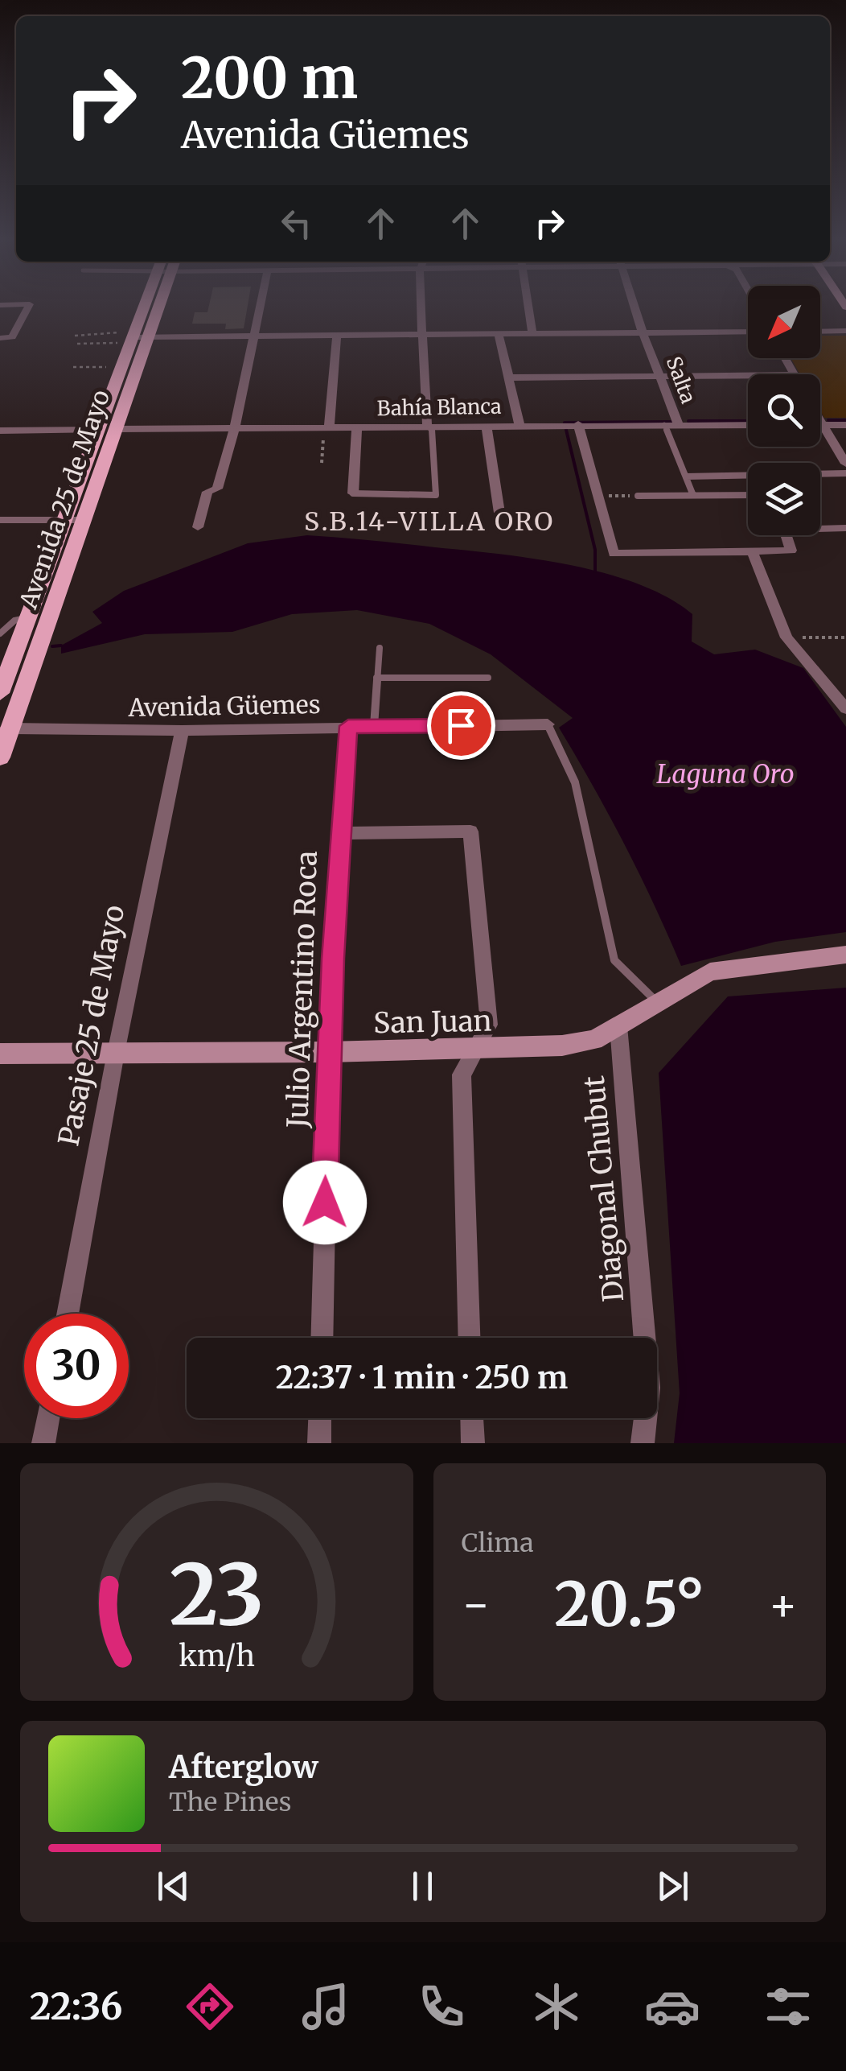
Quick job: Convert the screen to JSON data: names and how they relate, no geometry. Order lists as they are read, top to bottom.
{
  "streets": {
    "main road": ["Avenida 25 de Mayo"],
    "street": [
      "Salta",
      "Bahía Blanca",
      "Avenida Güemes",
      "Julio Argentino Roca",
      "San Juan",
      "Pasaje 25 de Mayo",
      "Diagonal Chubut"
    ]
  },
  "crossings": [
    ["Salta", "Bahía Blanca"],
    ["Bahía Blanca", "Avenida 25 de Mayo"],
    ["Avenida 25 de Mayo", "Avenida Güemes"],
    ["Avenida Güemes", "Julio Argentino Roca"],
    ["Avenida Güemes", "Pasaje 25 de Mayo"],
    ["Julio Argentino Roca", "San Juan"],
    ["San Juan", "Pasaje 25 de Mayo"],
    ["San Juan", "Diagonal Chubut"]
  ],
  "districts": ["S.B.14-VILLA ORO"],
  "water": ["Laguna Oro"],
  "north": "bottom left",
  "page": {
    "turn": ["200 m", "Avenida Güemes"],
    "limit": "30",
    "trip": "22:37 · 1 min · 250 m",
    "tile": "Clima",
    "heat": ["−", "20.5°", "+"],
    "song": ["Afterglow", "The Pines"],
    "tabs": "22:36",
    "gauge": ["23", "km/h"]
  }
}
